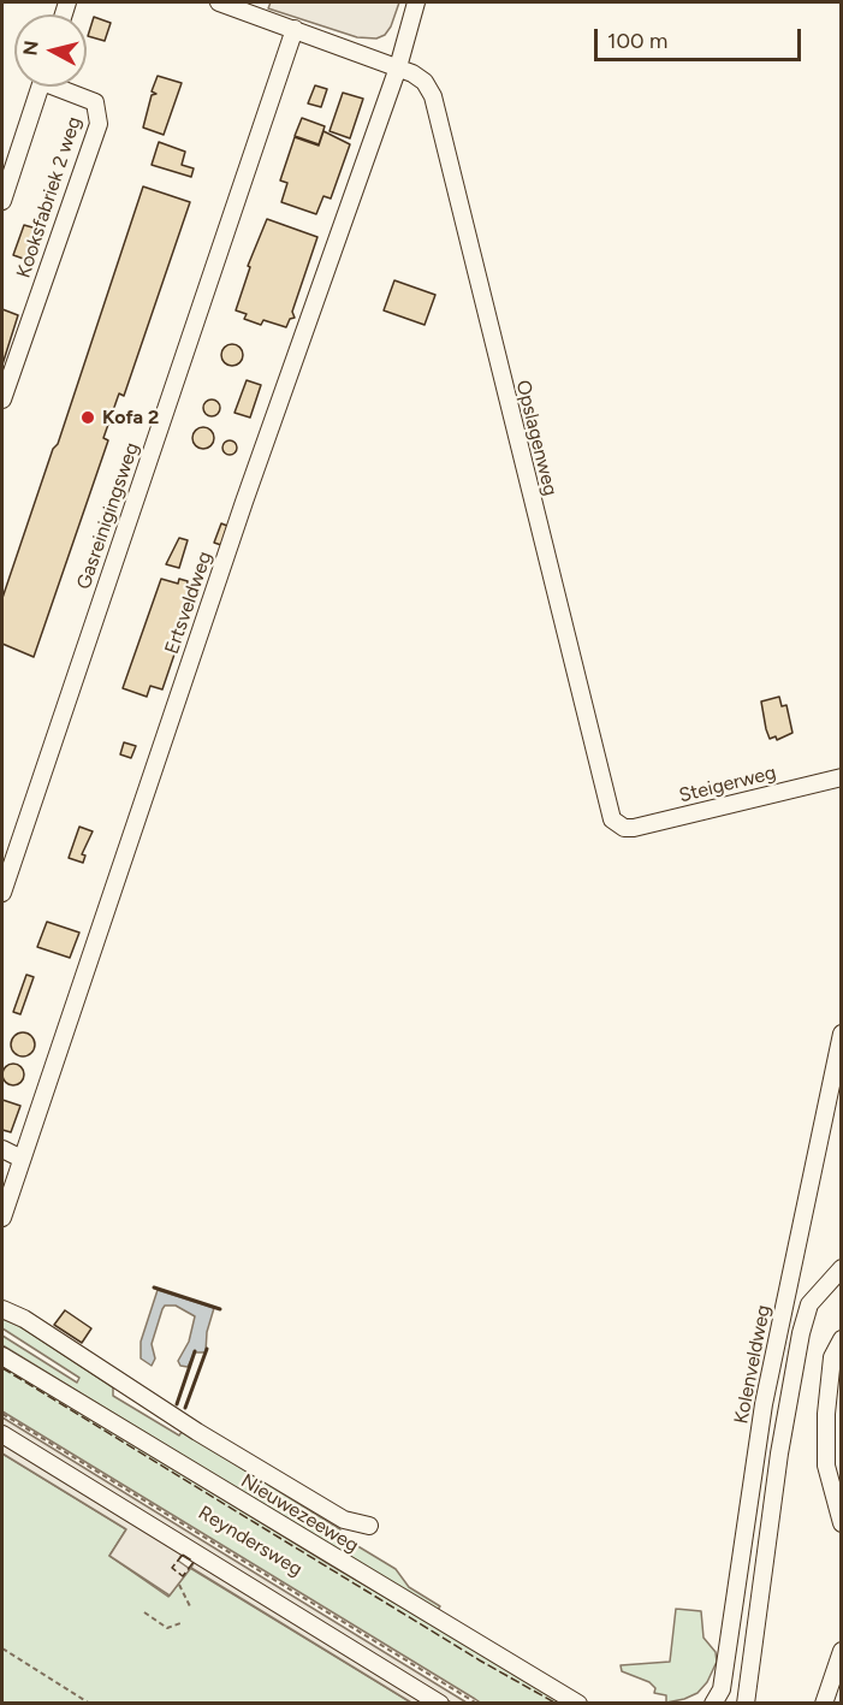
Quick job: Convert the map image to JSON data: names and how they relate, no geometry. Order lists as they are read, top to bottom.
{
  "streets": {
    "street": [
      "Kooksfabriek 2 weg",
      "Opslagenweg",
      "Gasreinigingsweg",
      "Ertsveldweg",
      "Steigerweg",
      "Kolenveldweg",
      "Nieuwezeeweg",
      "Reyndersweg"
    ]
  },
  "crossings": [
    ["Opslagenweg", "Gasreinigingsweg"],
    ["Opslagenweg", "Ertsveldweg"],
    ["Opslagenweg", "Steigerweg"]
  ],
  "places": ["Kofa 2"],
  "scale_bar": "100 m",
  "north": "left"
}
